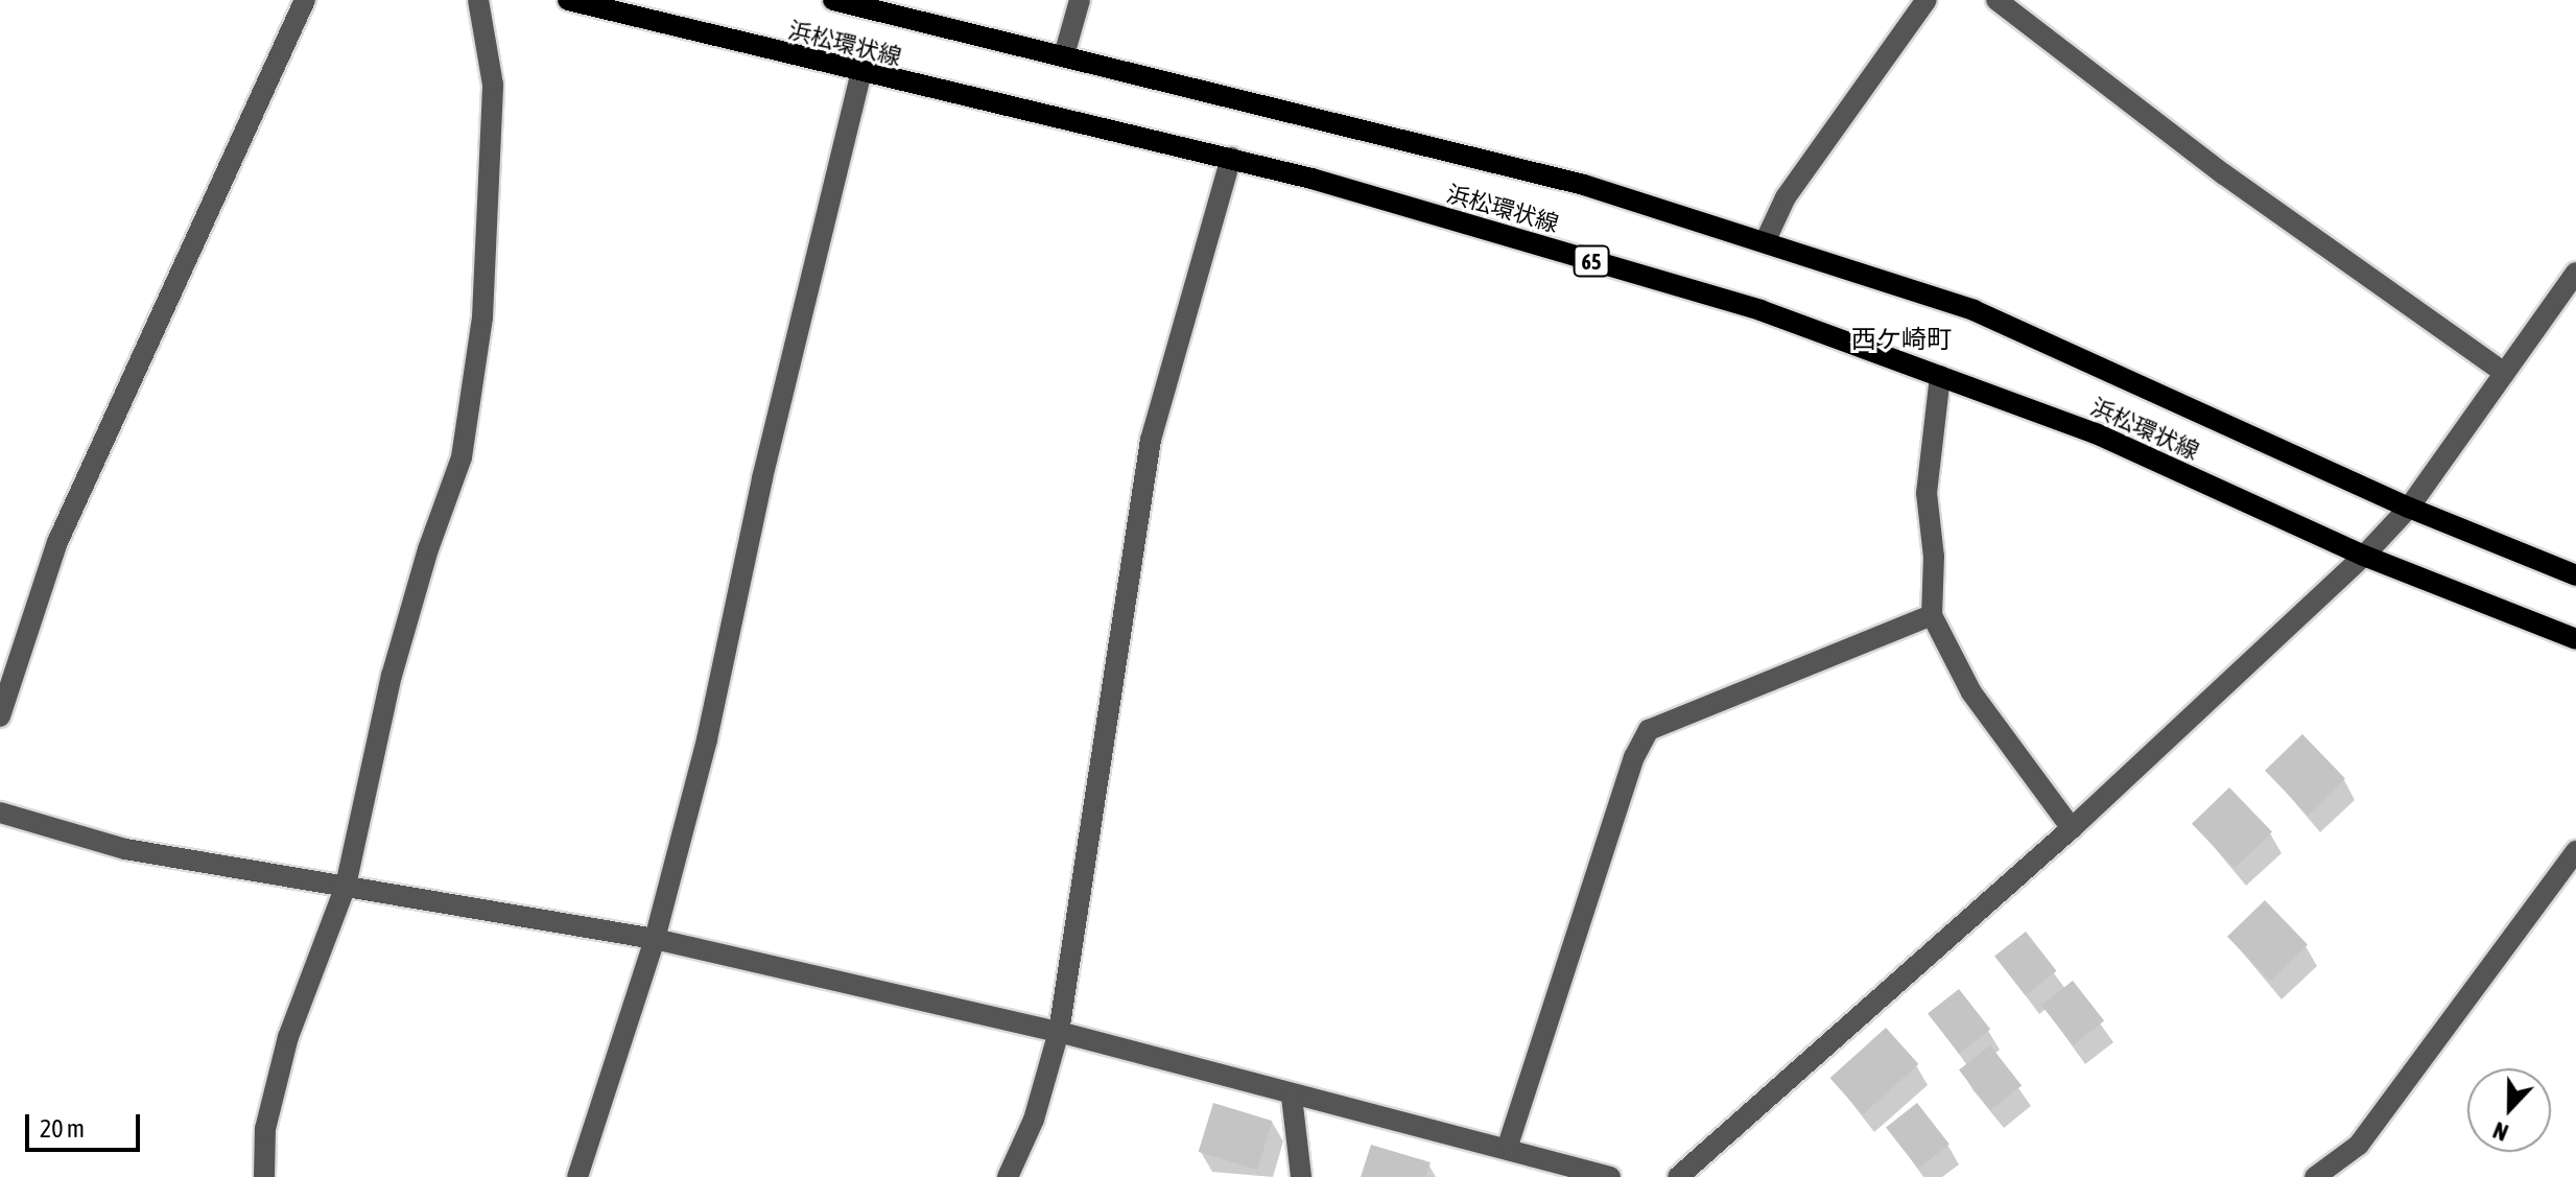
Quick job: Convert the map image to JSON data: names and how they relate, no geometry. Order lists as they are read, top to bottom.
{
  "streets": {
    "main road": ["浜松環状線", "65"]
  },
  "districts": ["西ケ崎町"],
  "scale_bar": "20 m",
  "north": "bottom"
}
